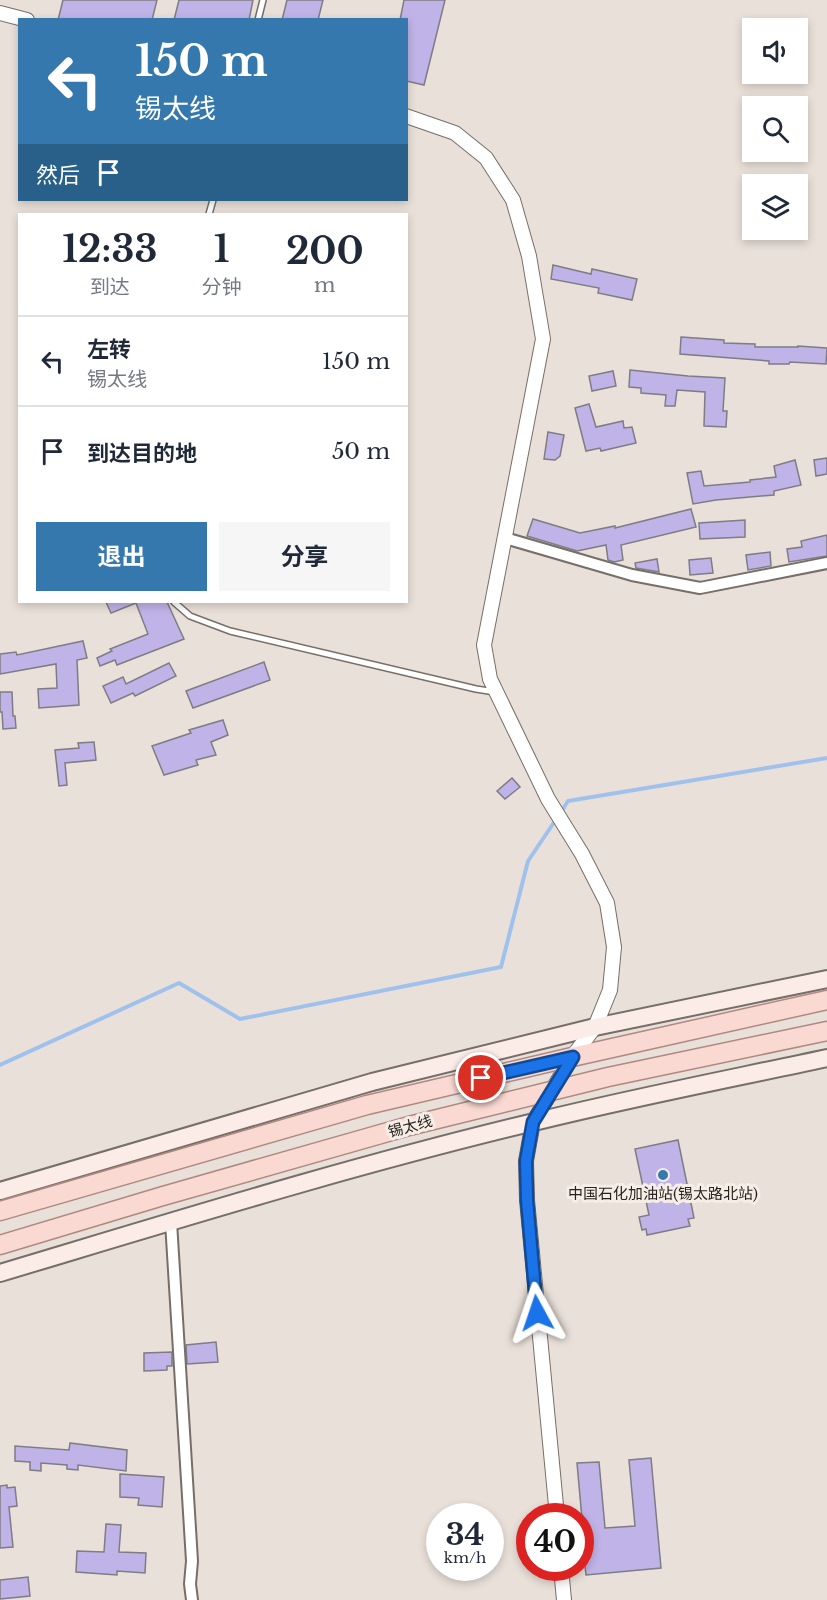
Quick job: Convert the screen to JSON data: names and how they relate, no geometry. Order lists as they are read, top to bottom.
{
  "streets": {
    "main road": ["锡太线"]
  },
  "places": ["中国石化加油站(锡太路北站)"],
  "page": {
    "turn": ["150 m", "锡太线"],
    "then": "然后",
    "eta": [
      "12:33",
      "到达",
      "1",
      "分钟",
      "200",
      "m"
    ],
    "list": [
      {
        "name": "左转",
        "note": "锡太线",
        "value": "150 m"
      },
      {
        "name": "到达目的地",
        "value": "50 m"
      }
    ],
    "buttons": ["退出", "分享"],
    "speed": "34 km/h",
    "limit": "40"
  }
}
